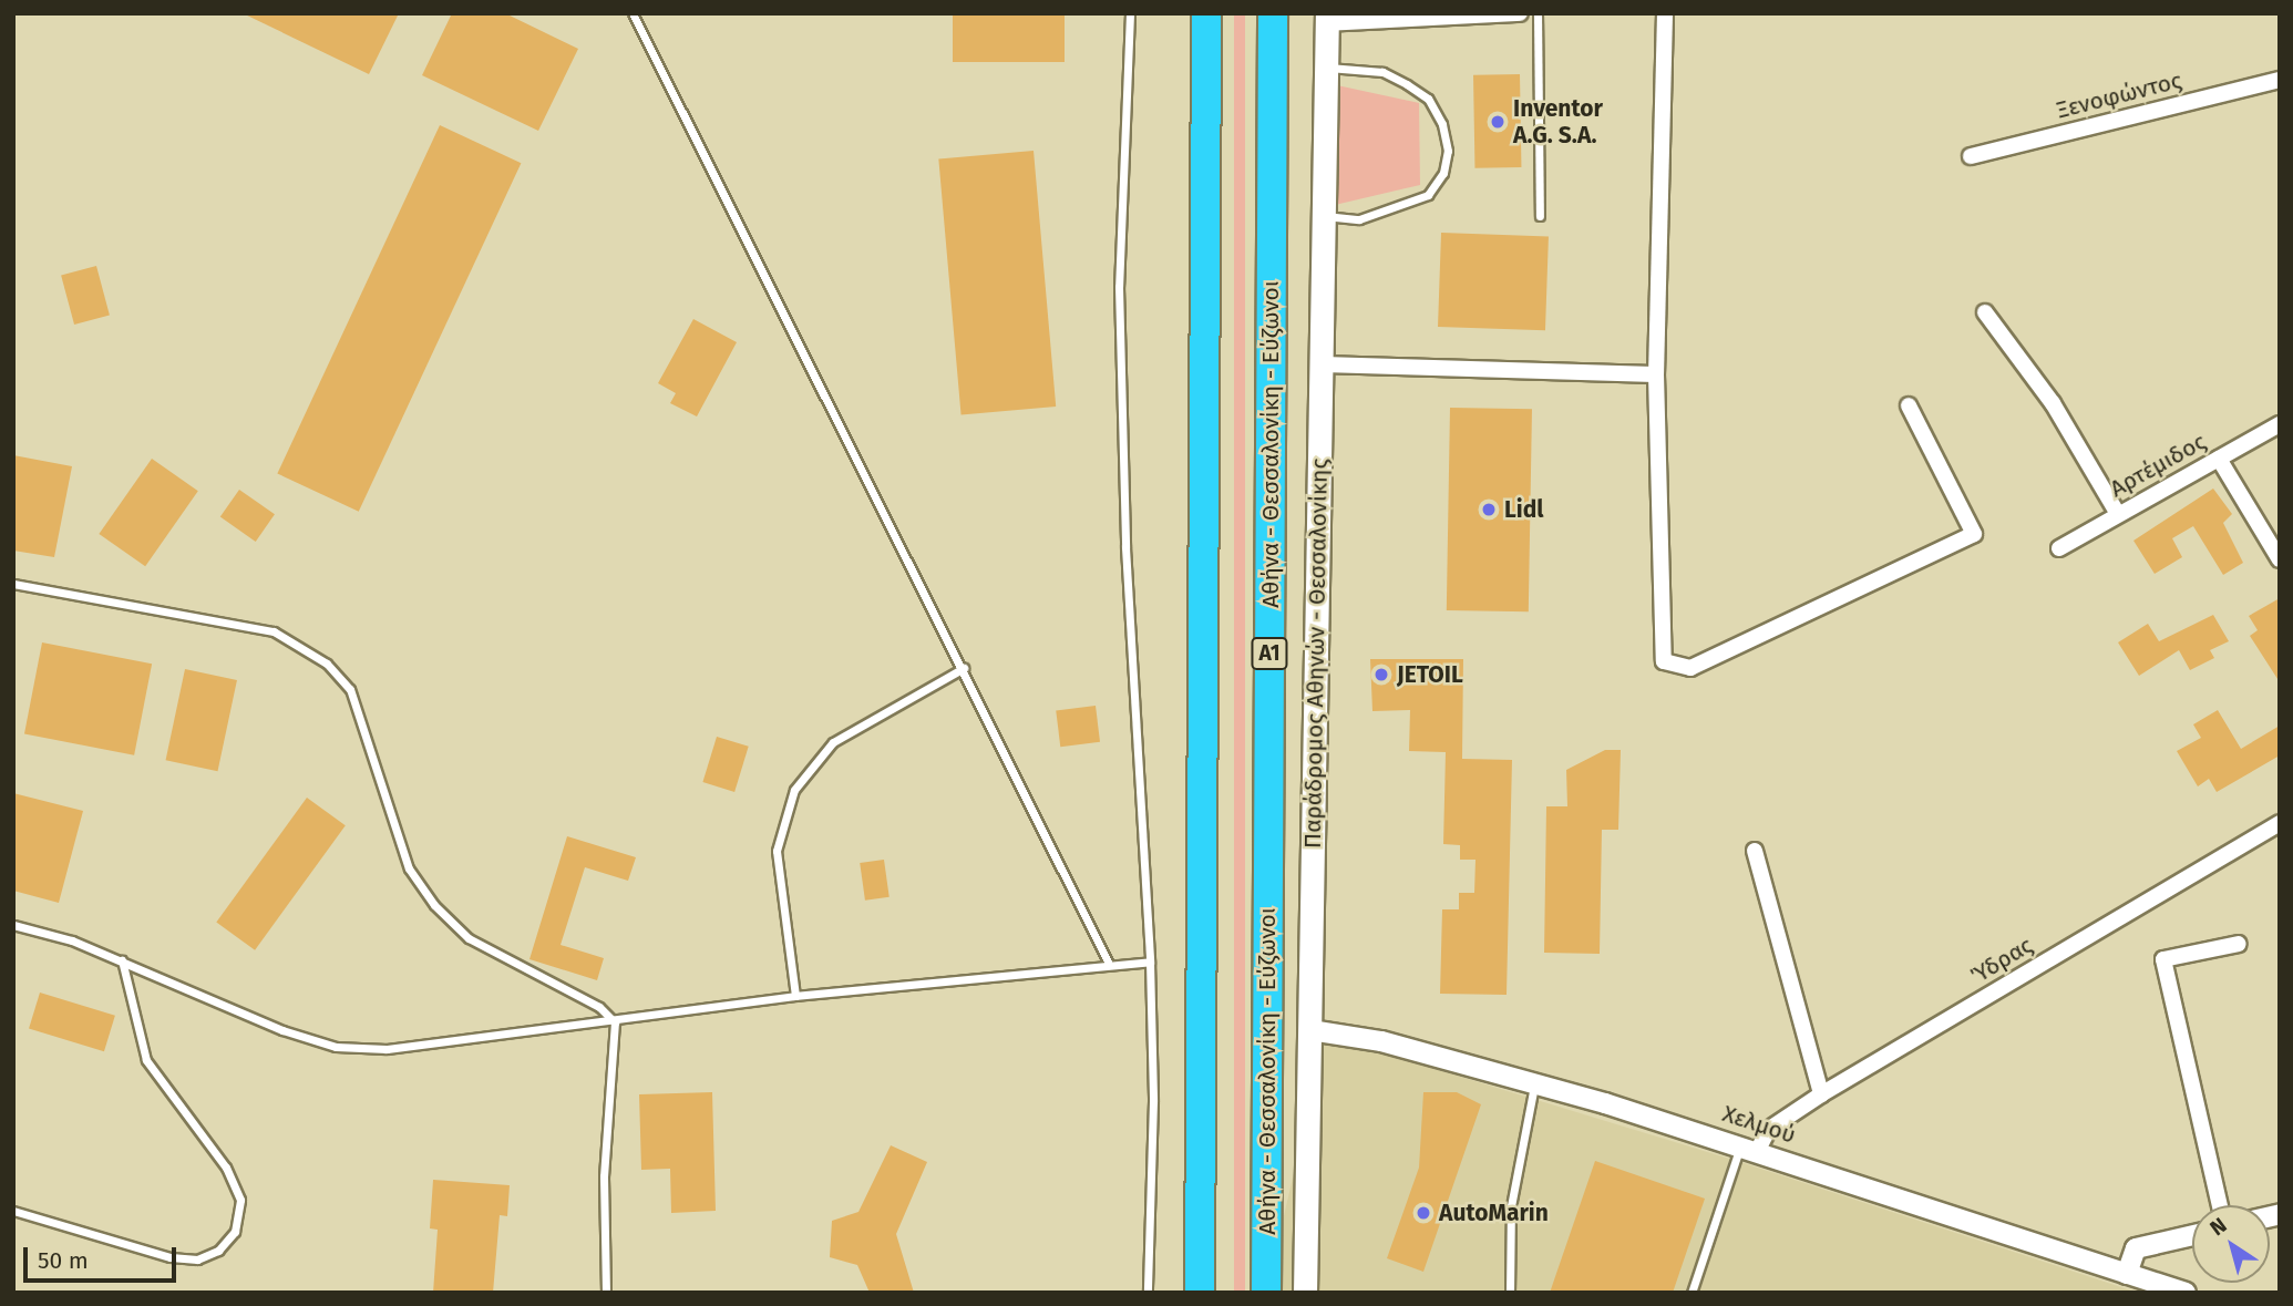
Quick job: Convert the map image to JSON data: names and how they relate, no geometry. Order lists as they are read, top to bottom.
{
  "streets": {
    "highway": ["Αθήνα - Θεσσαλονίκη - Εύζωνοι", "Α1"],
    "main road": ["Παράδρομος Αθηνών - Θεσσαλονίκης"],
    "street": [
      "Ξενοφώντος",
      "Αρτέμιδος",
      "Ύδρας",
      "Χελμού"
    ]
  },
  "crossings": [
    ["Παράδρομος Αθηνών - Θεσσαλονίκης", "Χελμού"],
    ["Ύδρας", "Χελμού"]
  ],
  "places": [
    "Inventor A.G. S.A.",
    "Lidl",
    "JETOIL",
    "AutoMarin"
  ],
  "scale_bar": "50 m",
  "north": "top left"
}
